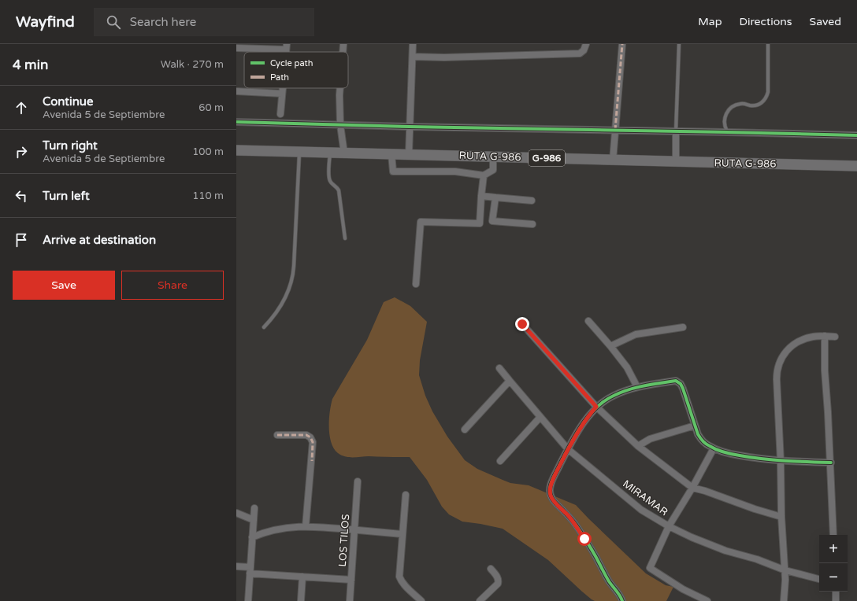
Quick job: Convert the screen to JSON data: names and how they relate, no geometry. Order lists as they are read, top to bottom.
{
  "streets": {
    "main road": ["RUTA G-986", "G-986"],
    "street": ["MIRAMAR", "LOS TILOS"]
  },
  "legend": ["Cycle path", "Path"],
  "page": {
    "header": "Wayfind",
    "search": "Search here",
    "nav": ["Map", "Directions", "Saved"],
    "heading": ["4 min", "Walk · 270 m"],
    "list": [
      ["Continue", "Avenida 5 de Septiembre", "60 m"],
      ["Turn right", "Avenida 5 de Septiembre", "100 m"],
      ["Turn left", "110 m"],
      "Arrive at destination"
    ],
    "buttons": ["Save", "Share"],
    "map_buttons": ["+", "−"]
  }
}
